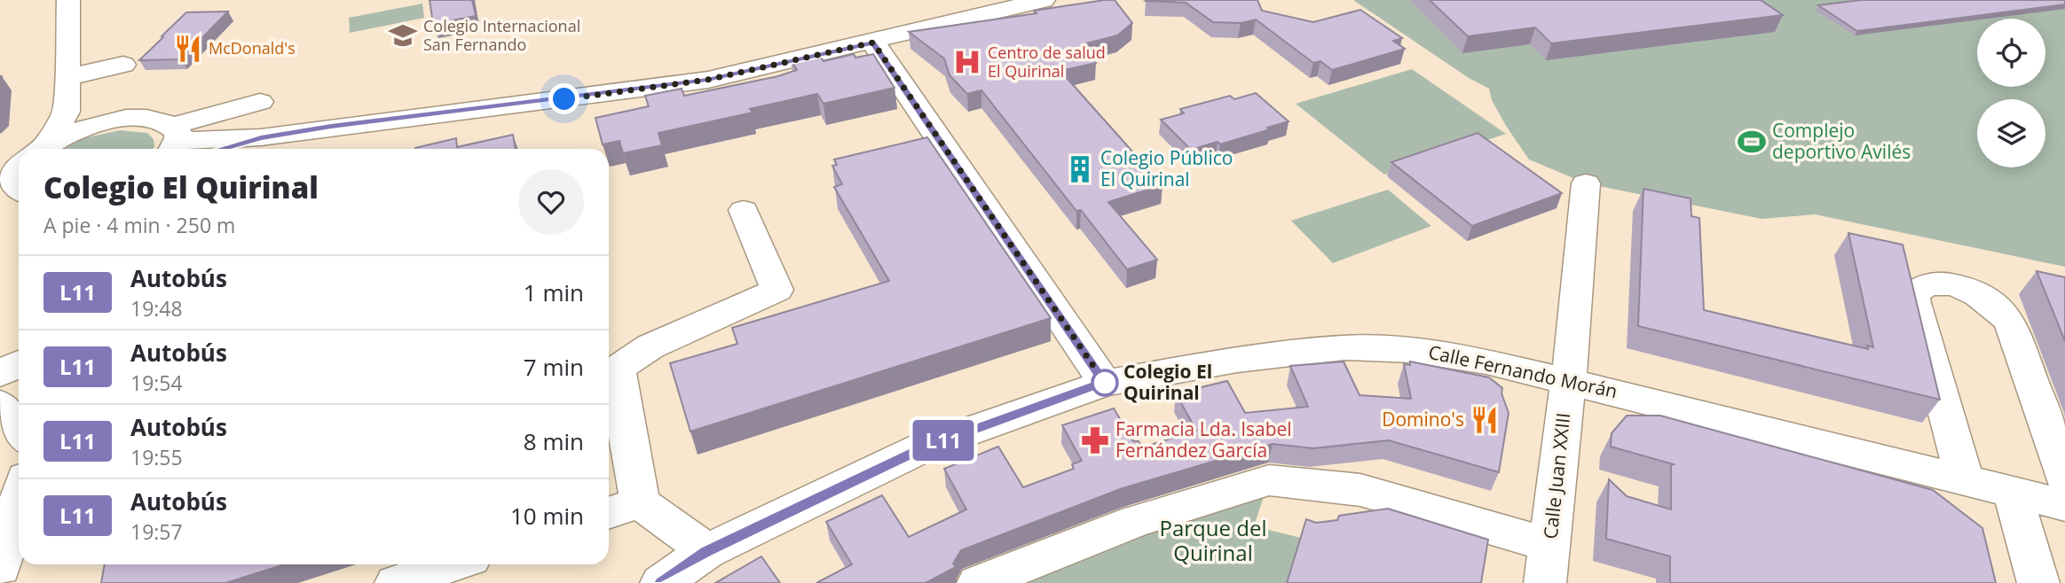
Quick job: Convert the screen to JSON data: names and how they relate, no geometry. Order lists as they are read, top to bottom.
{
  "streets": {
    "street": ["Calle Fernando Morán", "Calle Juan XXIII"]
  },
  "crossings": [
    ["Calle Fernando Morán", "Calle Juan XXIII"]
  ],
  "parks": ["Parque del Quirinal"],
  "places": {
    "school or university": ["Colegio Internacional San Fernando"],
    "restaurant": ["McDonald's", "Domino's"],
    "hospital": ["Centro de salud El Quirinal"],
    "sports": ["Complejo deportivo Avilés"],
    "building": ["Colegio Público El Quirinal"],
    "other": ["Colegio El Quirinal"],
    "pharmacy": ["Farmacia Lda. Isabel Fernández García"]
  },
  "lines": ["bus line L11"],
  "page": {
    "on_map": "L11",
    "heading": ["Colegio El Quirinal", "A pie · 4 min · 250 m"],
    "list": [
      {
        "mark": "L11",
        "name": "Autobús",
        "note": "19:48",
        "value": "1 min"
      },
      {
        "mark": "L11",
        "name": "Autobús",
        "note": "19:54",
        "value": "7 min"
      },
      {
        "mark": "L11",
        "name": "Autobús",
        "note": "19:55",
        "value": "8 min"
      },
      {
        "mark": "L11",
        "name": "Autobús",
        "note": "19:57",
        "value": "10 min"
      }
    ]
  }
}
